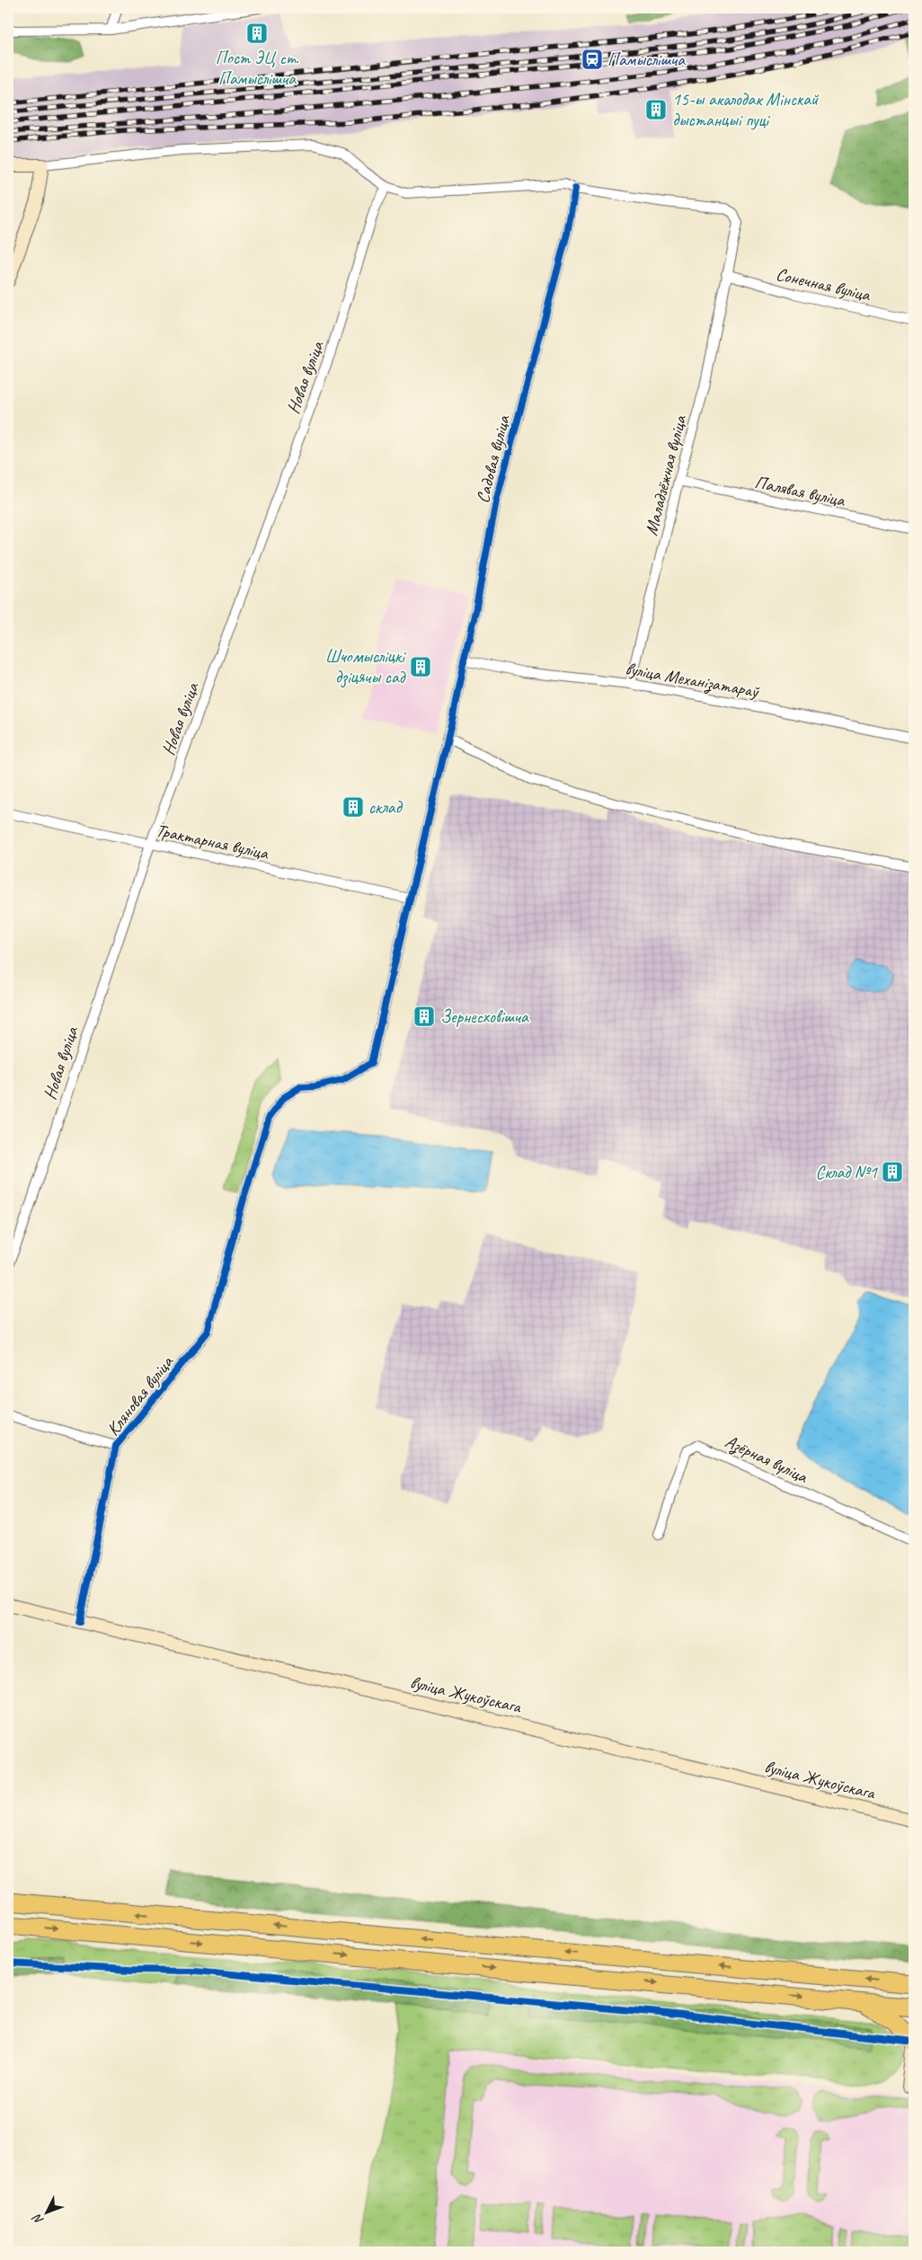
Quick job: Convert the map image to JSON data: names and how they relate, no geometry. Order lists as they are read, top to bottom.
{
  "streets": {
    "street": [
      "Сонечная вуліца",
      "Новая вуліца",
      "Садовая вуліца",
      "Маладзёжная вуліца",
      "Палявая вуліца",
      "вуліца Механізатараў",
      "Трактарная вуліца",
      "Кляновая вуліца",
      "Азёрная вуліца",
      "вуліца Жукоўскага"
    ]
  },
  "crossings": [
    ["Сонечная вуліца", "Маладзёжная вуліца"],
    ["Новая вуліца", "Трактарная вуліца"],
    ["Садовая вуліца", "Маладзёжная вуліца"],
    ["Садовая вуліца", "вуліца Механізатараў"],
    ["Садовая вуліца", "Трактарная вуліца"],
    ["Садовая вуліца", "Кляновая вуліца"],
    ["Маладзёжная вуліца", "Палявая вуліца"],
    ["Маладзёжная вуліца", "вуліца Механізатараў"],
    ["Трактарная вуліца", "Кляновая вуліца"],
    ["Кляновая вуліца", "вуліца Жукоўскага"]
  ],
  "places": {
    "building": [
      "Пост ЭЦ ст. Памыслішча",
      "15-ы акалодак Мінскай дыстанцыі пуці",
      "Шчомысліцкі дзіцячы сад",
      "склад",
      "Зернесховішча",
      "Склад №1"
    ],
    "station": ["Памыслішча"]
  },
  "north": "bottom left"
}
